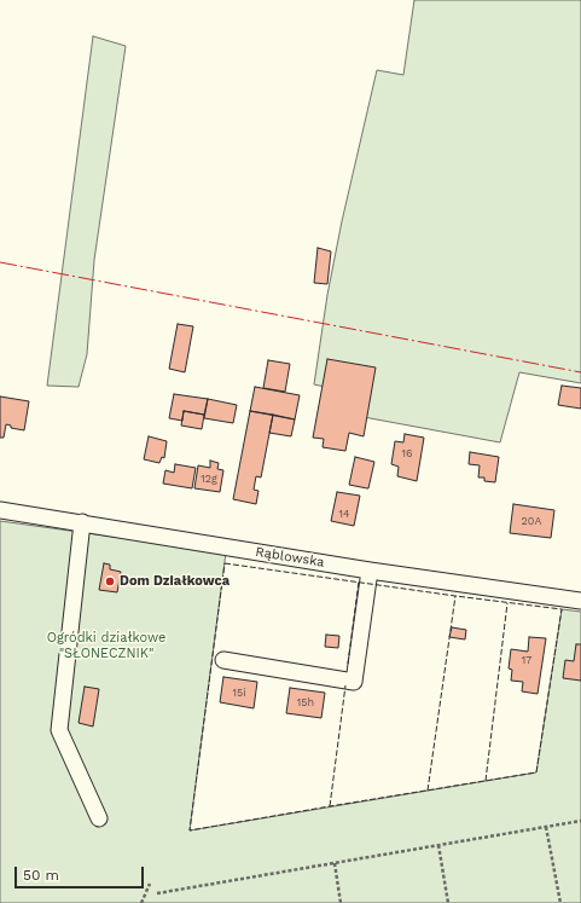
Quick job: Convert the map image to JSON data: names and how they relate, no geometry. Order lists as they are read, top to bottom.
{
  "streets": {
    "street": ["Rąblowska"]
  },
  "parks": ["Ogródki działkowe \"SŁONECZNIK\""],
  "places": ["Dom Działkowca"],
  "house_numbers": [
    "16",
    "12g",
    "14",
    "20A",
    "17",
    "15i",
    "15h"
  ],
  "scale_bar": "50 m"
}
